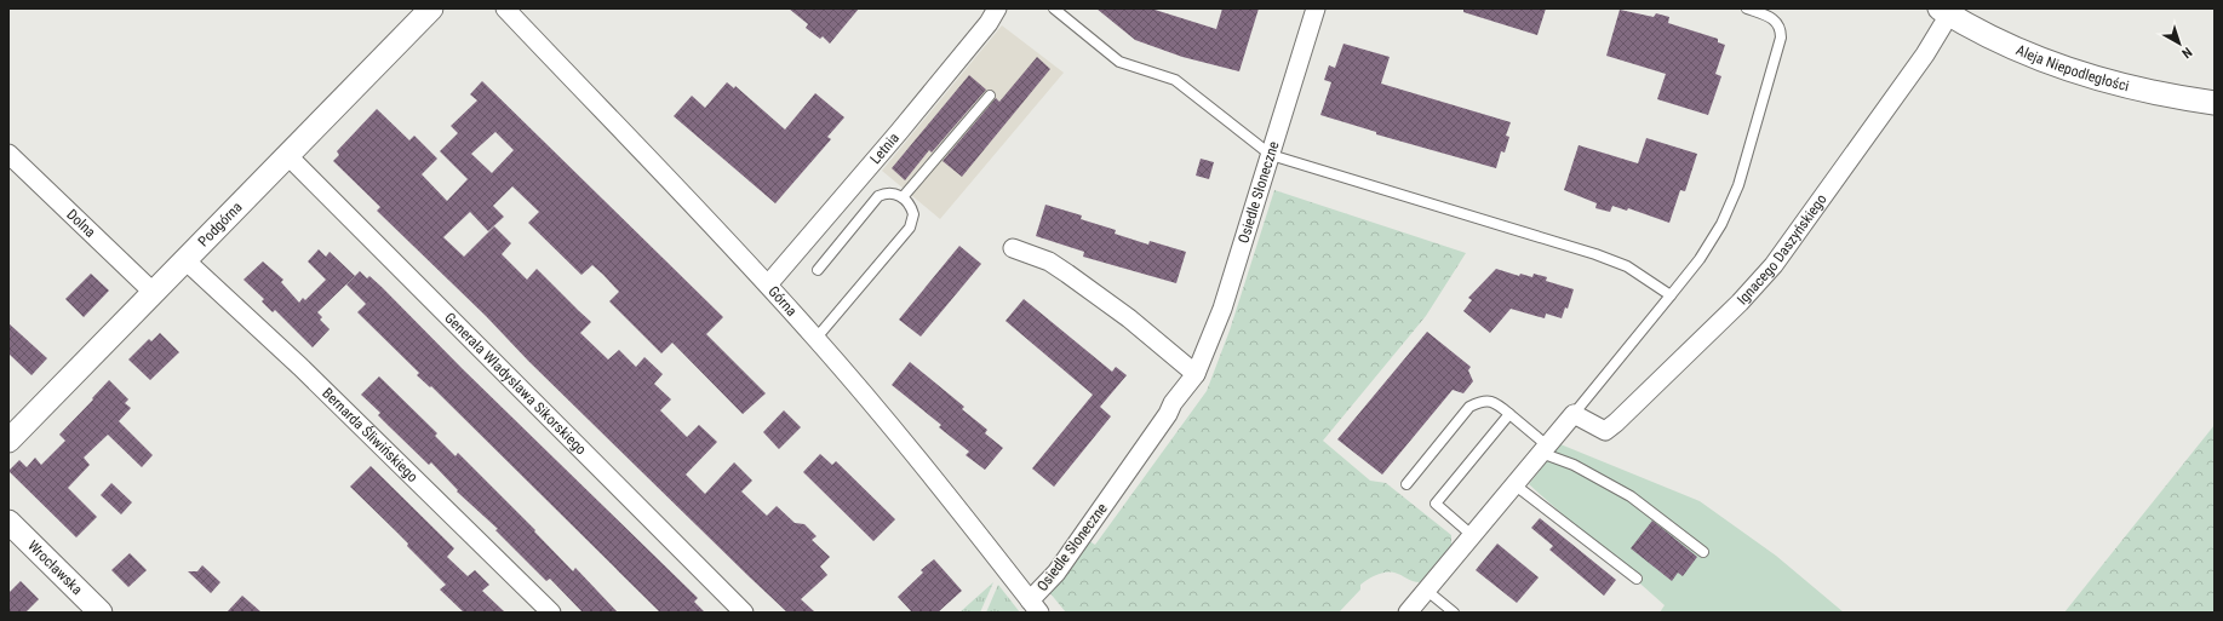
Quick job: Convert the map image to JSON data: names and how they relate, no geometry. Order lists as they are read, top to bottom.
{
  "streets": {
    "street": [
      "Aleja Niepodległości",
      "Letnia",
      "Osiedle Słoneczne",
      "Dolna",
      "Podgórna",
      "Ignacego Daszyńskiego",
      "Górna",
      "Generała Władysława Sikorskiego",
      "Bernarda Śliwińskiego",
      "Wrocławska"
    ]
  },
  "crossings": [
    ["Aleja Niepodległości", "Ignacego Daszyńskiego"],
    ["Letnia", "Górna"],
    ["Osiedle Słoneczne", "Górna"],
    ["Dolna", "Podgórna"],
    ["Podgórna", "Generała Władysława Sikorskiego"],
    ["Podgórna", "Bernarda Śliwińskiego"]
  ],
  "north": "bottom right"
}
